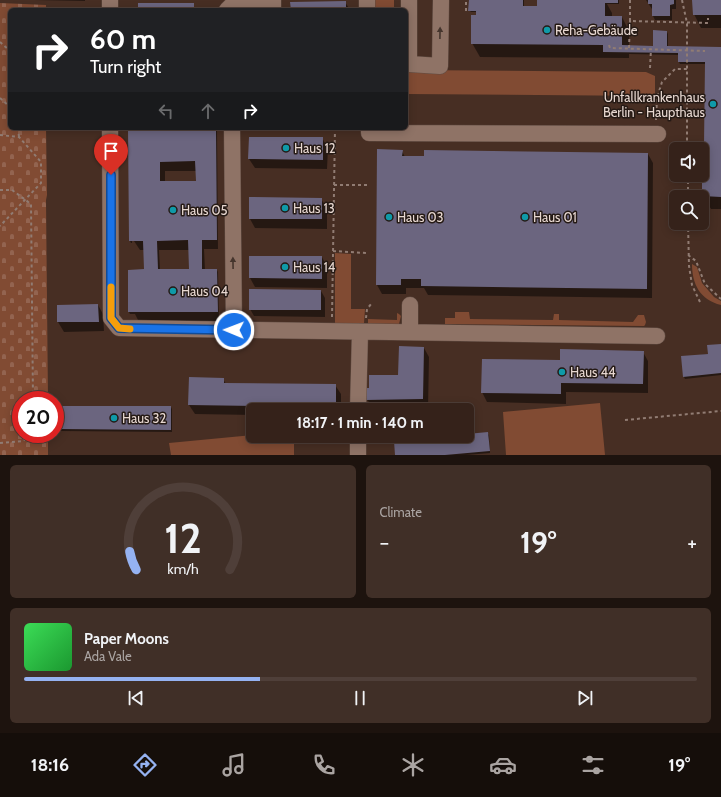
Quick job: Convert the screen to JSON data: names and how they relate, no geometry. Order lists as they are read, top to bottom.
{
  "places": [
    "Reha-Gebäude",
    "Unfallkrankenhaus Berlin - Haupthaus",
    "Haus 12",
    "Haus 13",
    "Haus 05",
    "Haus 03",
    "Haus 01",
    "Haus 14",
    "Haus 04",
    "Haus 44",
    "Haus 32"
  ],
  "page": {
    "turn": ["60 m", "Turn right"],
    "limit": "20",
    "trip": "18:17 · 1 min · 140 m",
    "tile": "Climate",
    "heat": ["−", "19°", "+"],
    "song": ["Paper Moons", "Ada Vale"],
    "tabs": ["18:16", "19°"],
    "gauge": ["12", "km/h"]
  }
}
